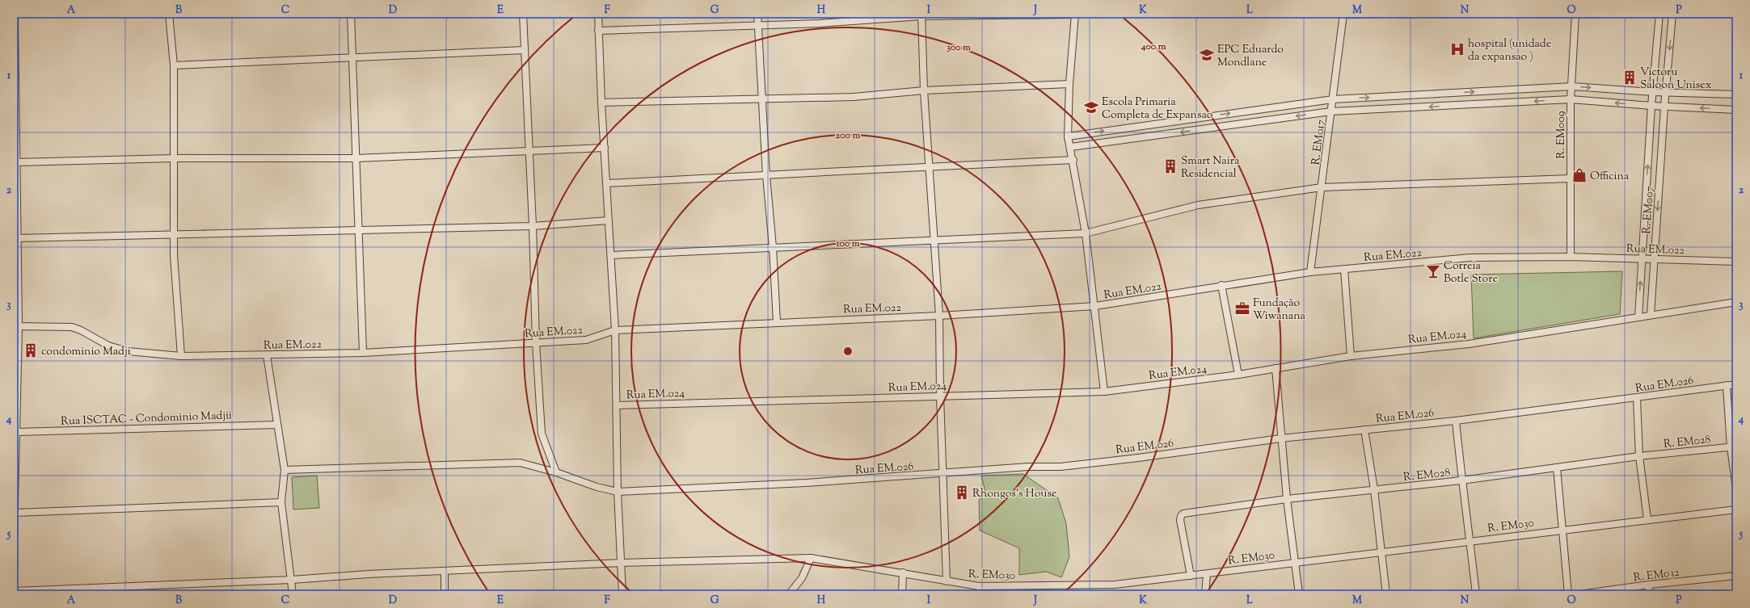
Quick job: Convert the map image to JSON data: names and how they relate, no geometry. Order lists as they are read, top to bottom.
{
  "streets": {
    "street": [
      "R. EM009",
      "R. EM017",
      "R. EM007",
      "Rua EM.022",
      "Rua EM.024",
      "Rua EM.026",
      "Rua ISCTAC - Condominio Madjii",
      "R. EM028",
      "R. EM030",
      "R. EM032"
    ]
  },
  "crossings": [
    ["R. EM009", "Rua EM.022"],
    ["R. EM017", "Rua EM.022"],
    ["R. EM007", "Rua EM.022"],
    ["R. EM007", "Rua EM.024"],
    ["R. EM028", "R. EM030"]
  ],
  "places": {
    "hospital": ["hospital (unidade da expansao )"],
    "school or university": ["EPC Eduardo Mondlane", "Escola Primaria Completa de Expansao"],
    "building": [
      "Victoru Saloon Unisex",
      "Smart Naira Residencial",
      "condominio Madji",
      "Rhongos's House"
    ],
    "shop": ["Officina"],
    "bar": ["Correia Botle Store"],
    "office": ["Fundação Wiwanana"]
  },
  "grid": {
    "columns": [
      "A",
      "B",
      "C",
      "D",
      "E",
      "F",
      "G",
      "H",
      "I",
      "J",
      "K",
      "L",
      "M",
      "N",
      "O",
      "P"
    ],
    "rows": [
      "1",
      "2",
      "3",
      "4",
      "5"
    ]
  },
  "rings": [
    "400 m",
    "300 m",
    "200 m",
    "100 m"
  ]
}
